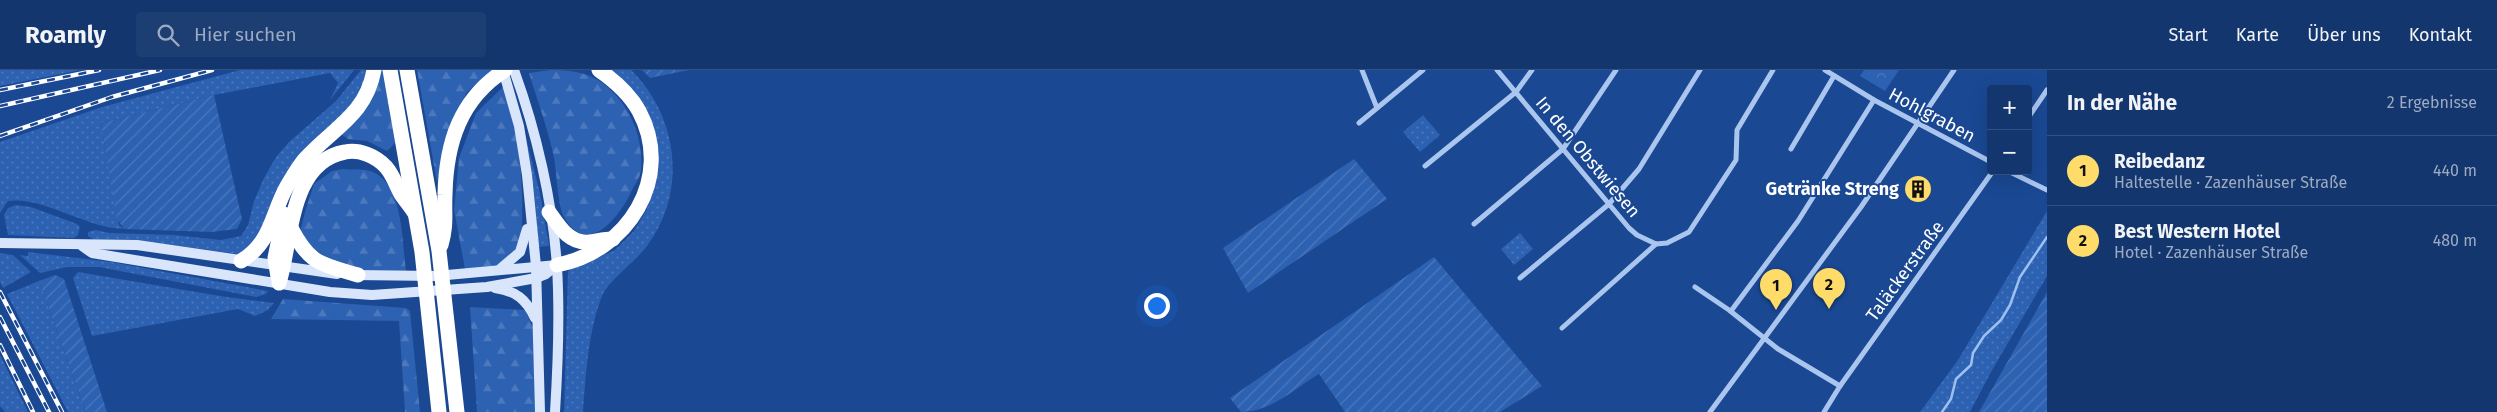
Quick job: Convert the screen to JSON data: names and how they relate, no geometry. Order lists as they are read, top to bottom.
{
  "streets": {
    "street": ["Hohlgraben", "In den Obstwiesen", "Taläckerstraße"]
  },
  "places": {
    "building": ["Getränke Streng"]
  },
  "page": {
    "header": "Roamly",
    "search": "Hier suchen",
    "nav": [
      "Start",
      "Karte",
      "Über uns",
      "Kontakt"
    ],
    "heading": ["In der Nähe", "2 Ergebnisse"],
    "map_buttons": ["+", "−"],
    "list": [
      {
        "mark": "1",
        "name": "Reibedanz",
        "note": "Haltestelle · Zazenhäuser Straße",
        "value": "440 m"
      },
      {
        "mark": "2",
        "name": "Best Western Hotel",
        "note": "Hotel · Zazenhäuser Straße",
        "value": "480 m"
      }
    ],
    "pins": ["2", "1"]
  }
}
